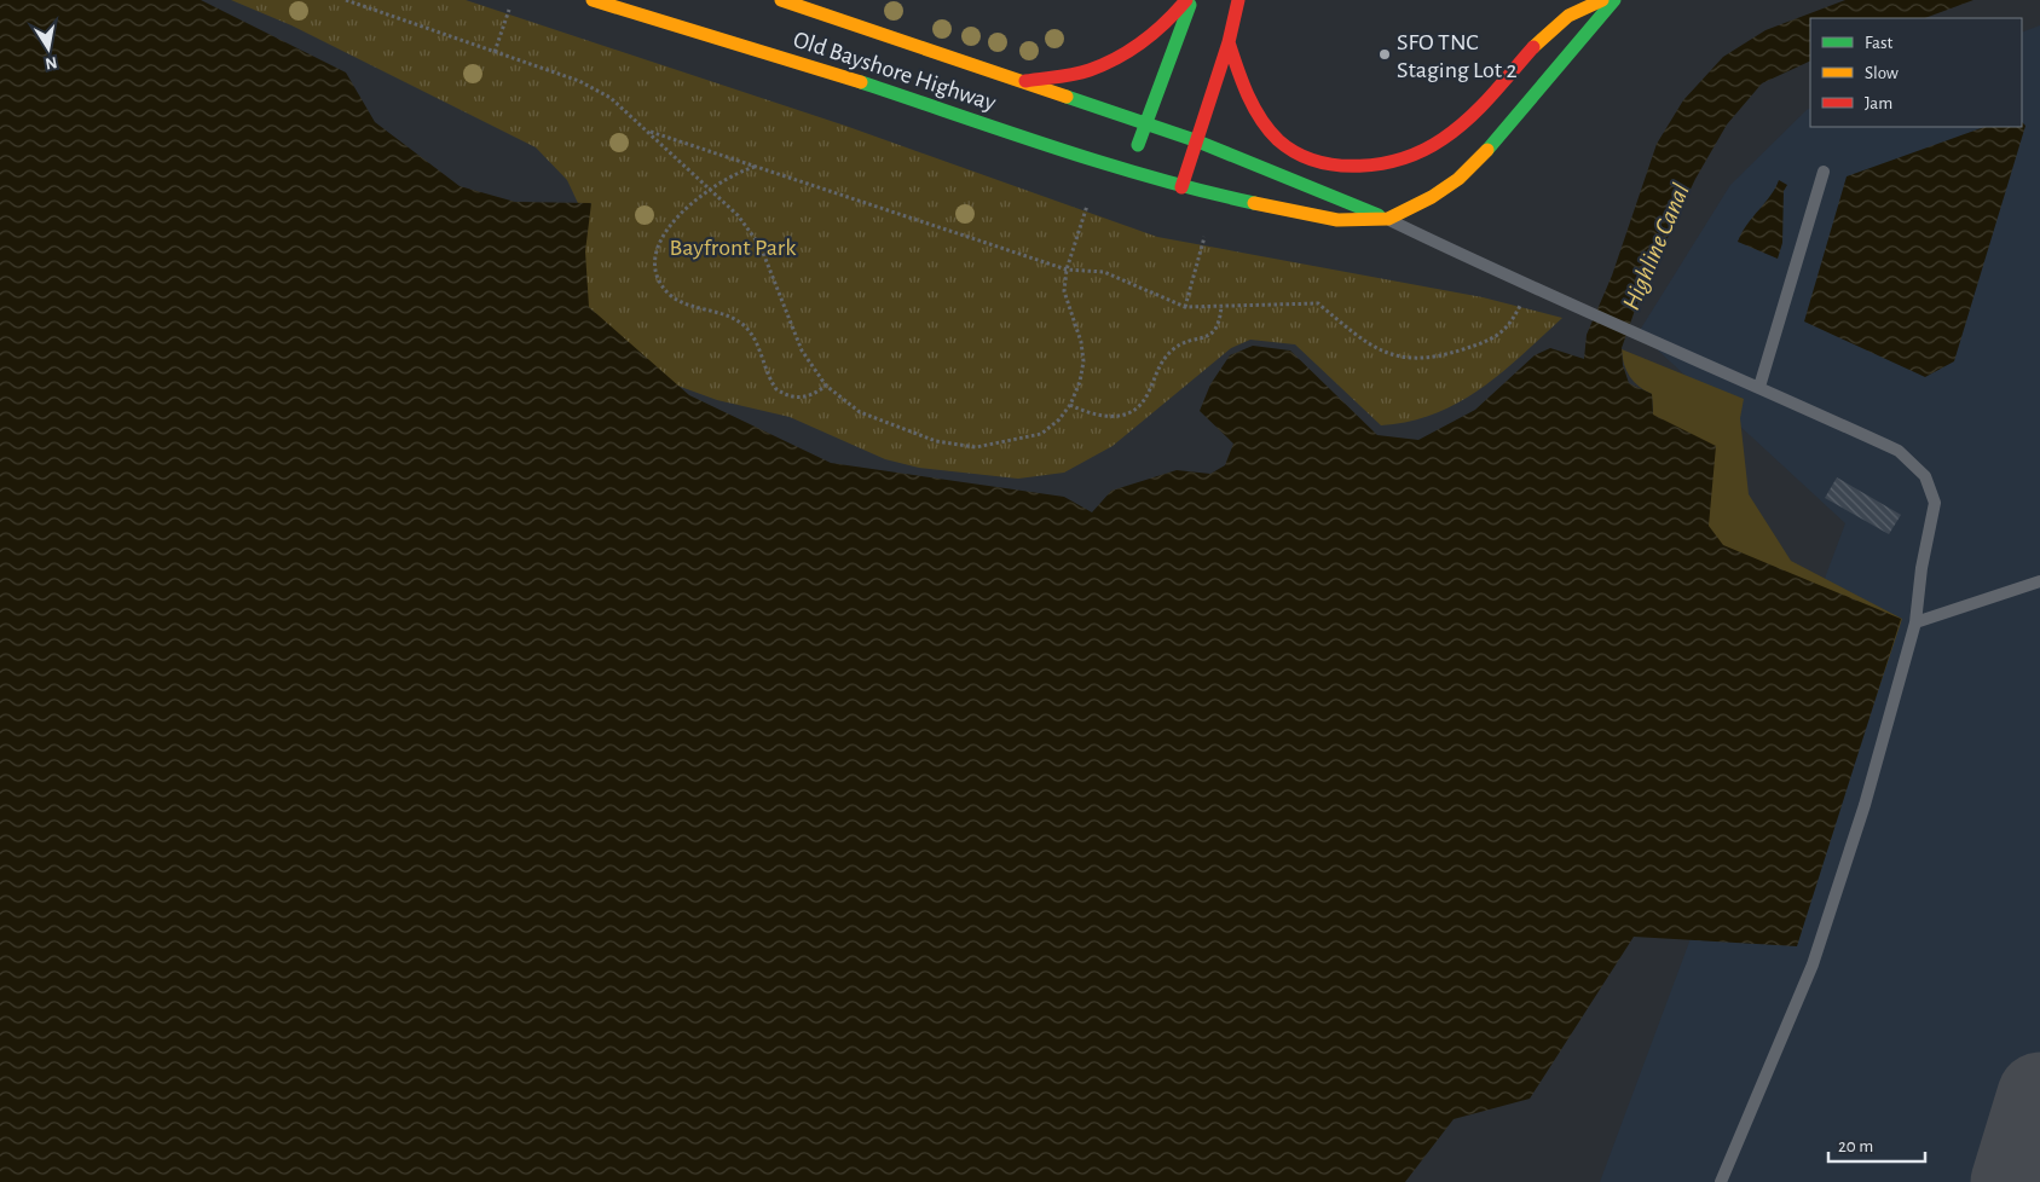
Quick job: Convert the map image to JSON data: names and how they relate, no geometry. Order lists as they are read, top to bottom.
{
  "streets": {
    "main road": ["Old Bayshore Highway"]
  },
  "water": ["Highline Canal"],
  "parks": ["Bayfront Park"],
  "places": ["SFO TNC Staging Lot 2"],
  "legend": ["Fast", "Slow", "Jam"],
  "scale_bar": "20 m",
  "north": "bottom"
}
